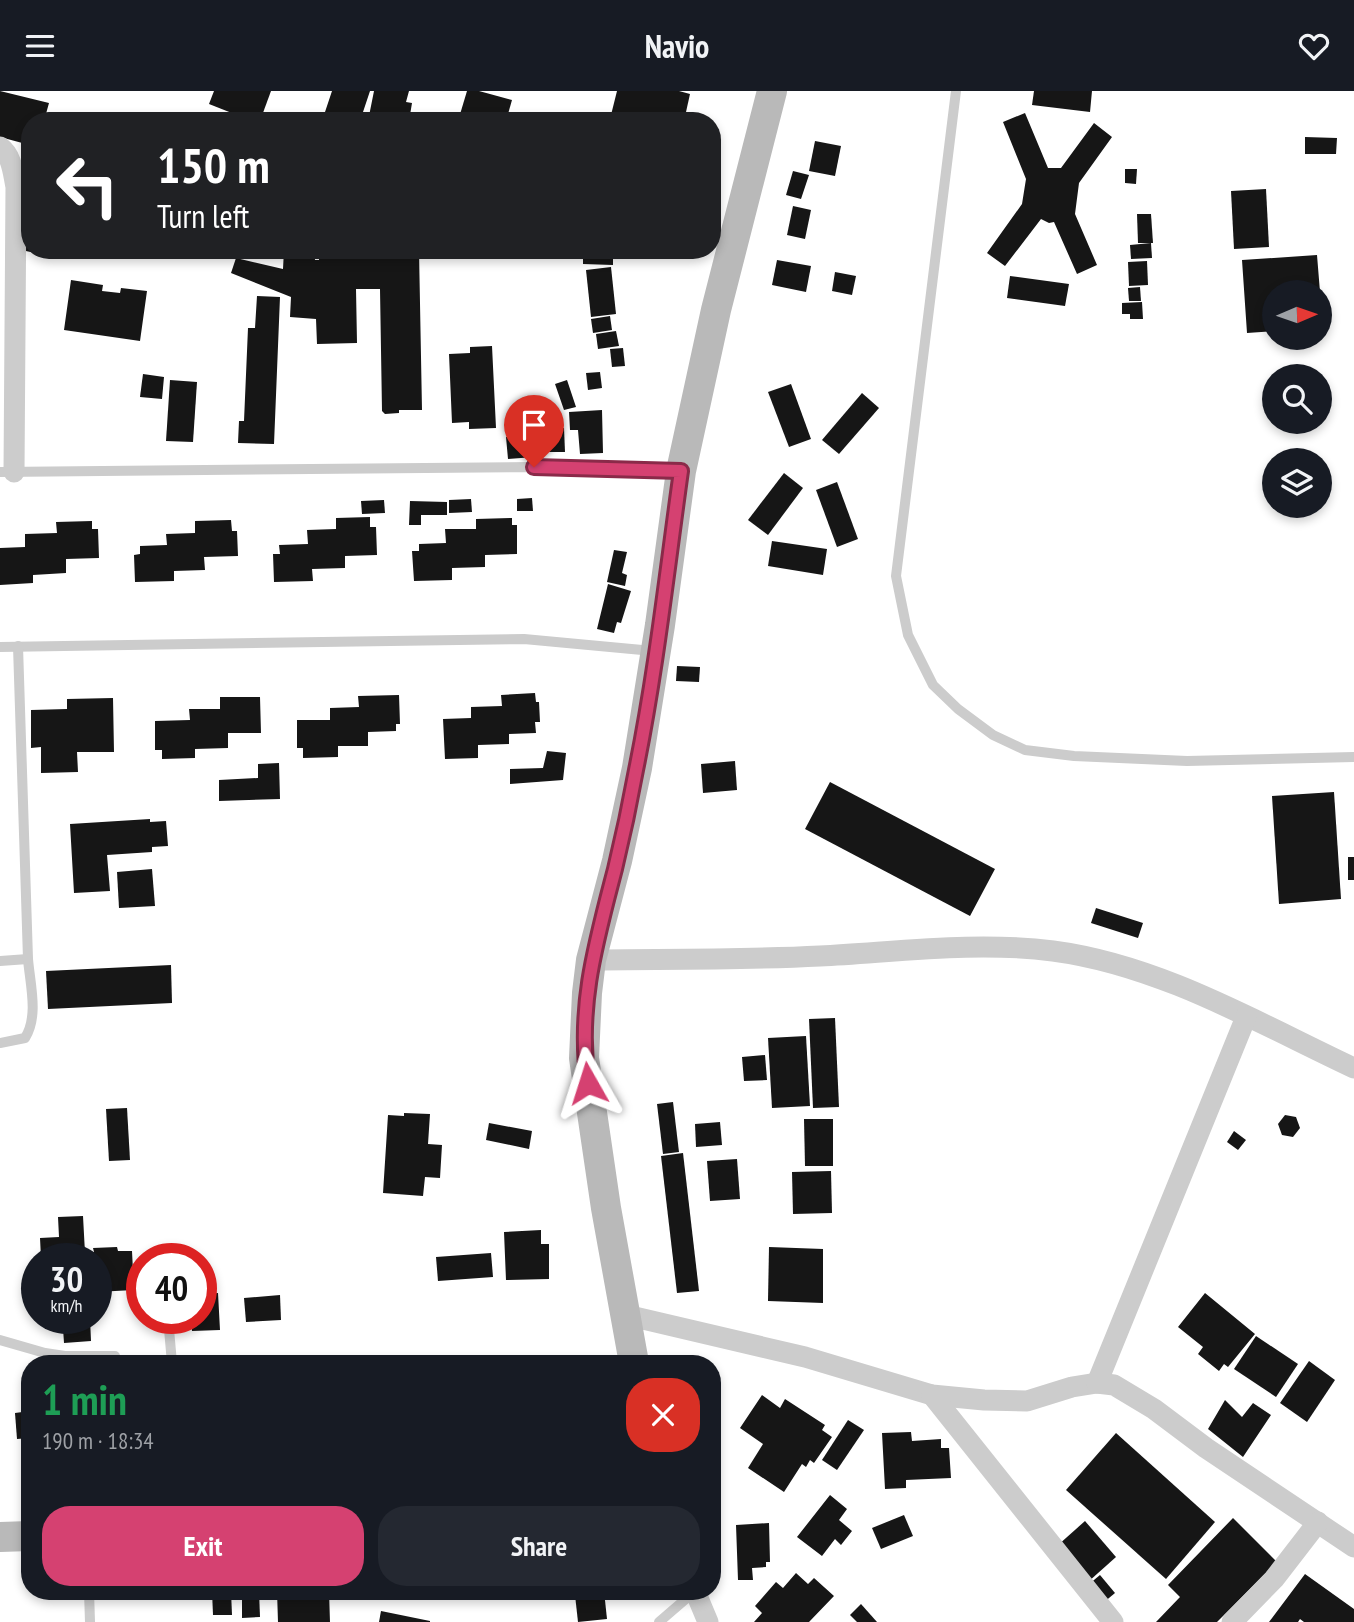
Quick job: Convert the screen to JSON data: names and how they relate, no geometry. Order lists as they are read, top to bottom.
{
  "north": "right",
  "page": {
    "header": "Navio",
    "turn": ["150 m", "Turn left"],
    "speed": "30 km/h",
    "limit": "40",
    "heading": ["1 min", "190 m · 18:34"],
    "buttons": ["Exit", "Share"]
  }
}
